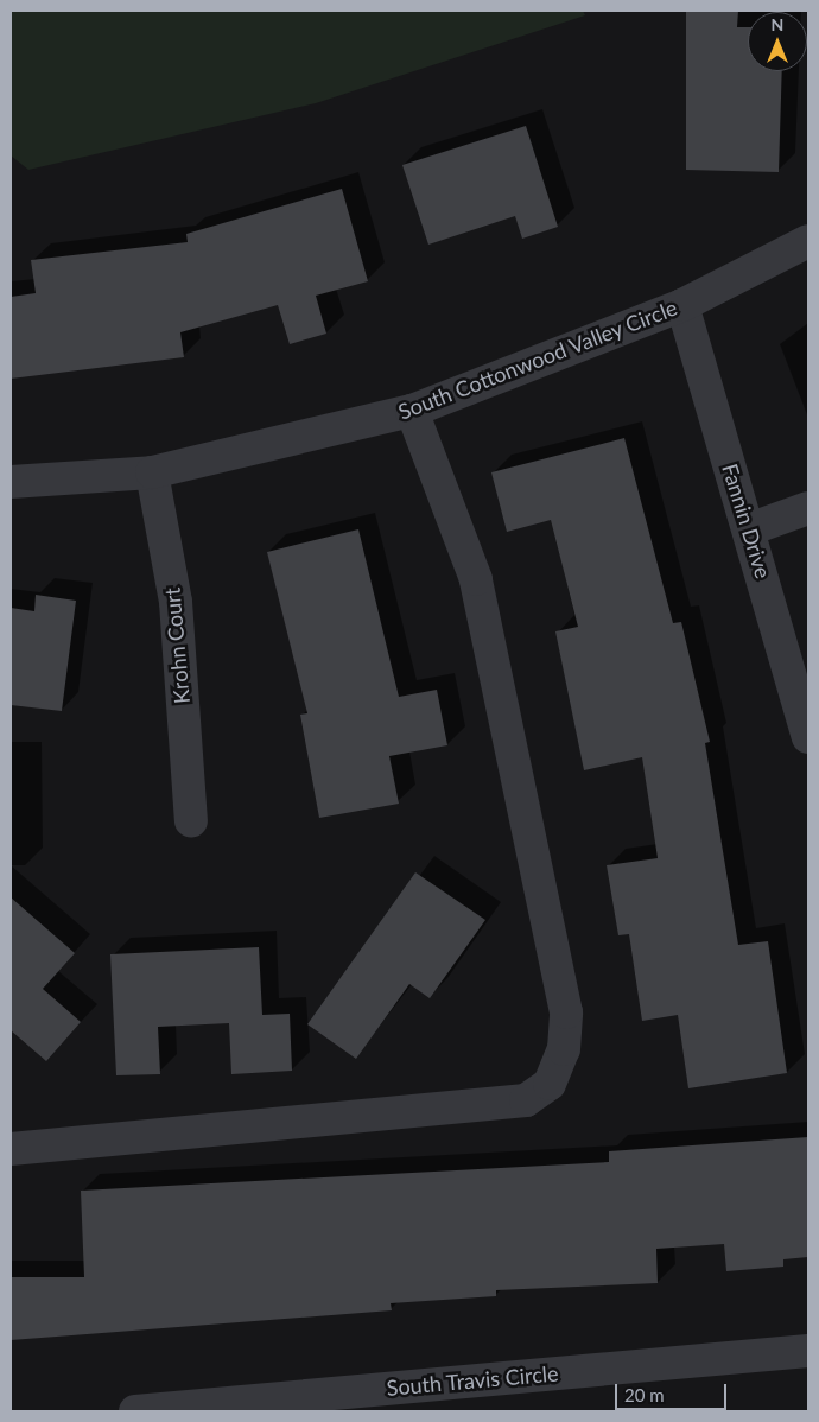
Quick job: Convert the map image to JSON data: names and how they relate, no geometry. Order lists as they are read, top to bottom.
{
  "streets": {
    "street": [
      "South Cottonwood Valley Circle",
      "Fannin Drive",
      "Krohn Court",
      "South Travis Circle"
    ]
  },
  "crossings": [
    ["South Cottonwood Valley Circle", "Fannin Drive"],
    ["South Cottonwood Valley Circle", "Krohn Court"]
  ],
  "scale_bar": "20 m",
  "north": "top"
}
